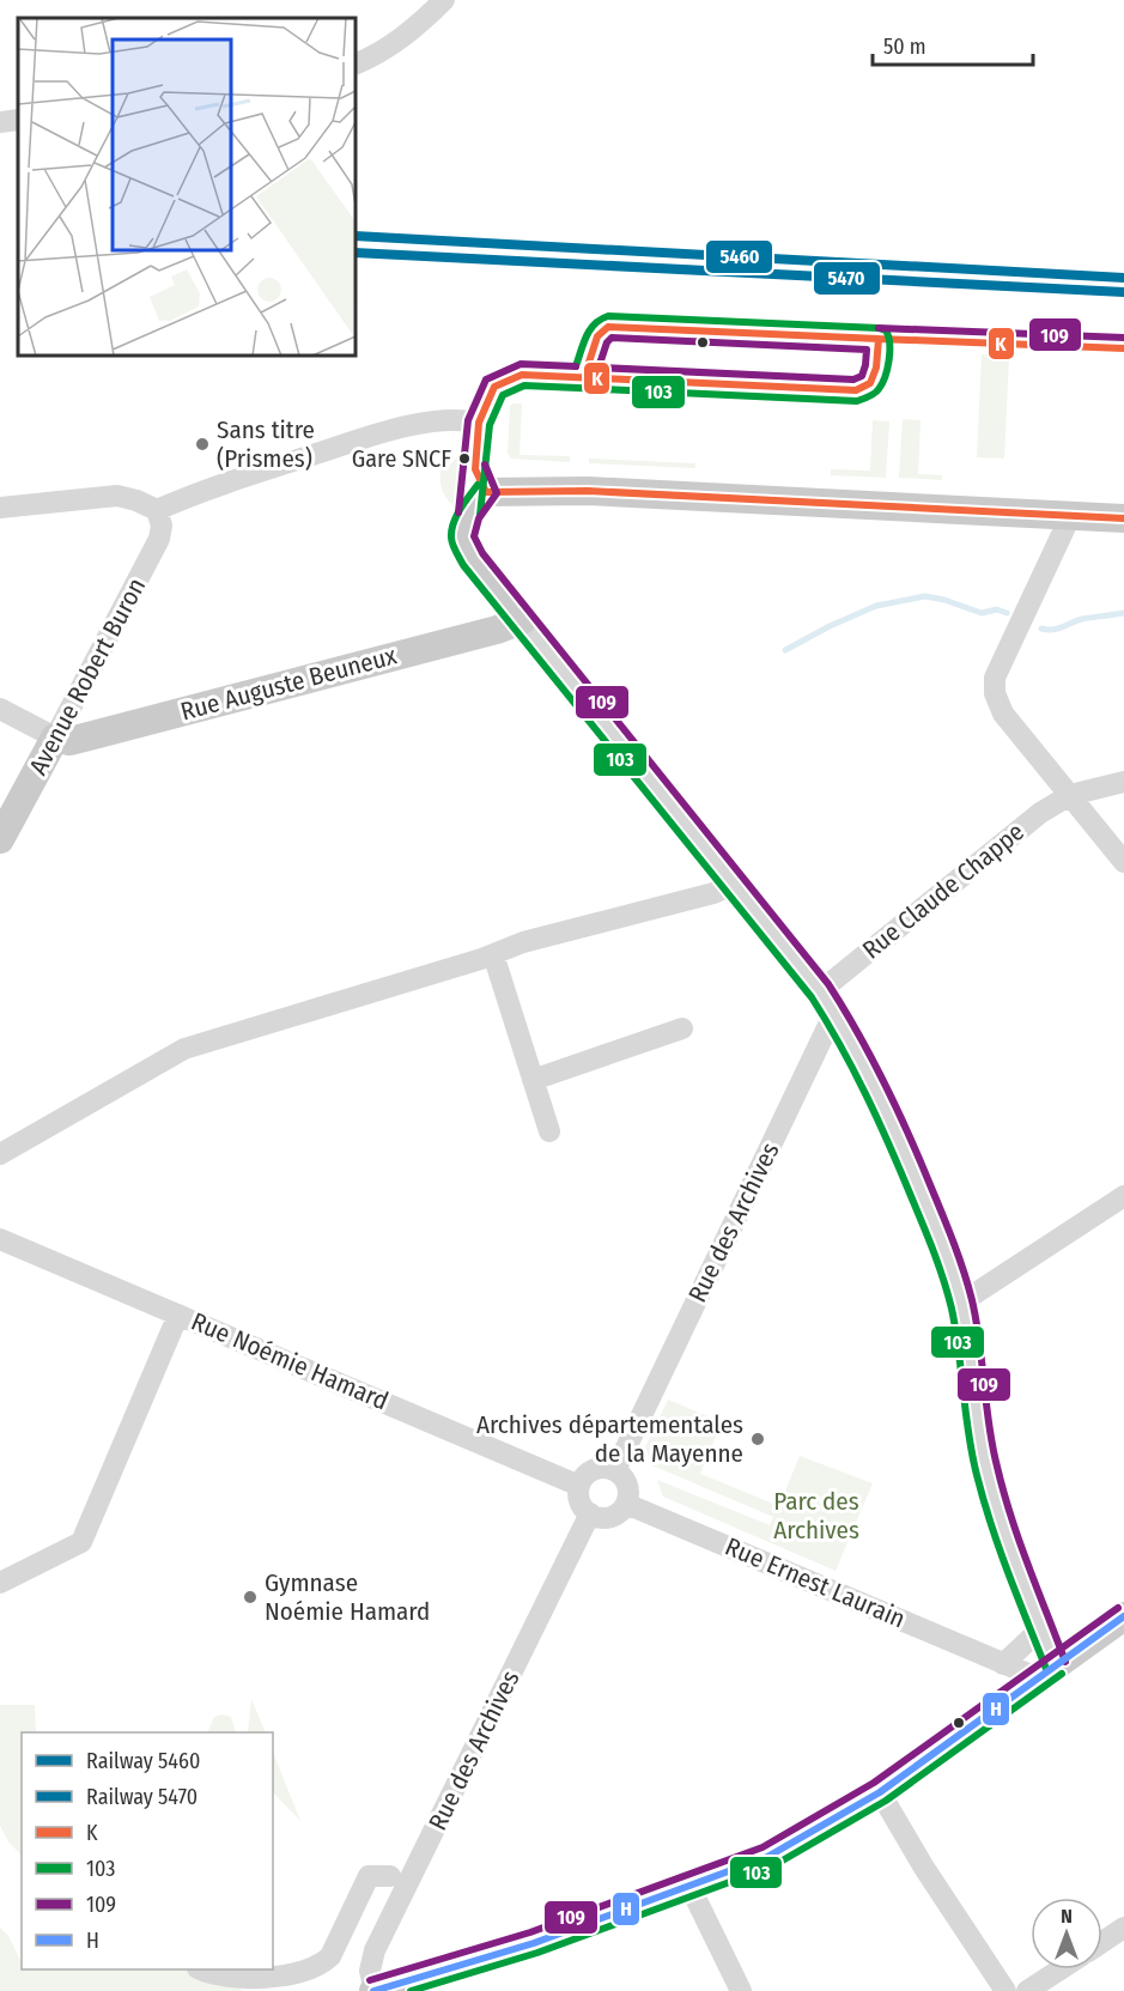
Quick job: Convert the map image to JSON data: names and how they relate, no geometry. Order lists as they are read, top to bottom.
{
  "streets": {
    "main road": ["Avenue Robert Buron", "Rue Auguste Beuneux"],
    "street": [
      "Rue Claude Chappe",
      "Rue des Archives",
      "Rue Noémie Hamard",
      "Rue Ernest Laurain"
    ]
  },
  "crossings": [
    ["Avenue Robert Buron", "Rue Auguste Beuneux"],
    ["Rue des Archives", "Rue Noémie Hamard"],
    ["Rue des Archives", "Rue Ernest Laurain"],
    ["Rue Noémie Hamard", "Rue Ernest Laurain"]
  ],
  "parks": ["Parc des Archives"],
  "places": [
    "Sans titre (Prismes)",
    "Gare SNCF",
    "Archives départementales de la Mayenne",
    "Gymnase Noémie Hamard"
  ],
  "lines": [
    "rail line 5460",
    "rail line 5470",
    "transit line 103",
    "transit line K",
    "transit line 109",
    "transit line H"
  ],
  "legend": [
    "Railway 5460",
    "Railway 5470",
    "K",
    "103",
    "109",
    "H"
  ],
  "scale_bar": "50 m",
  "north": "top"
}
